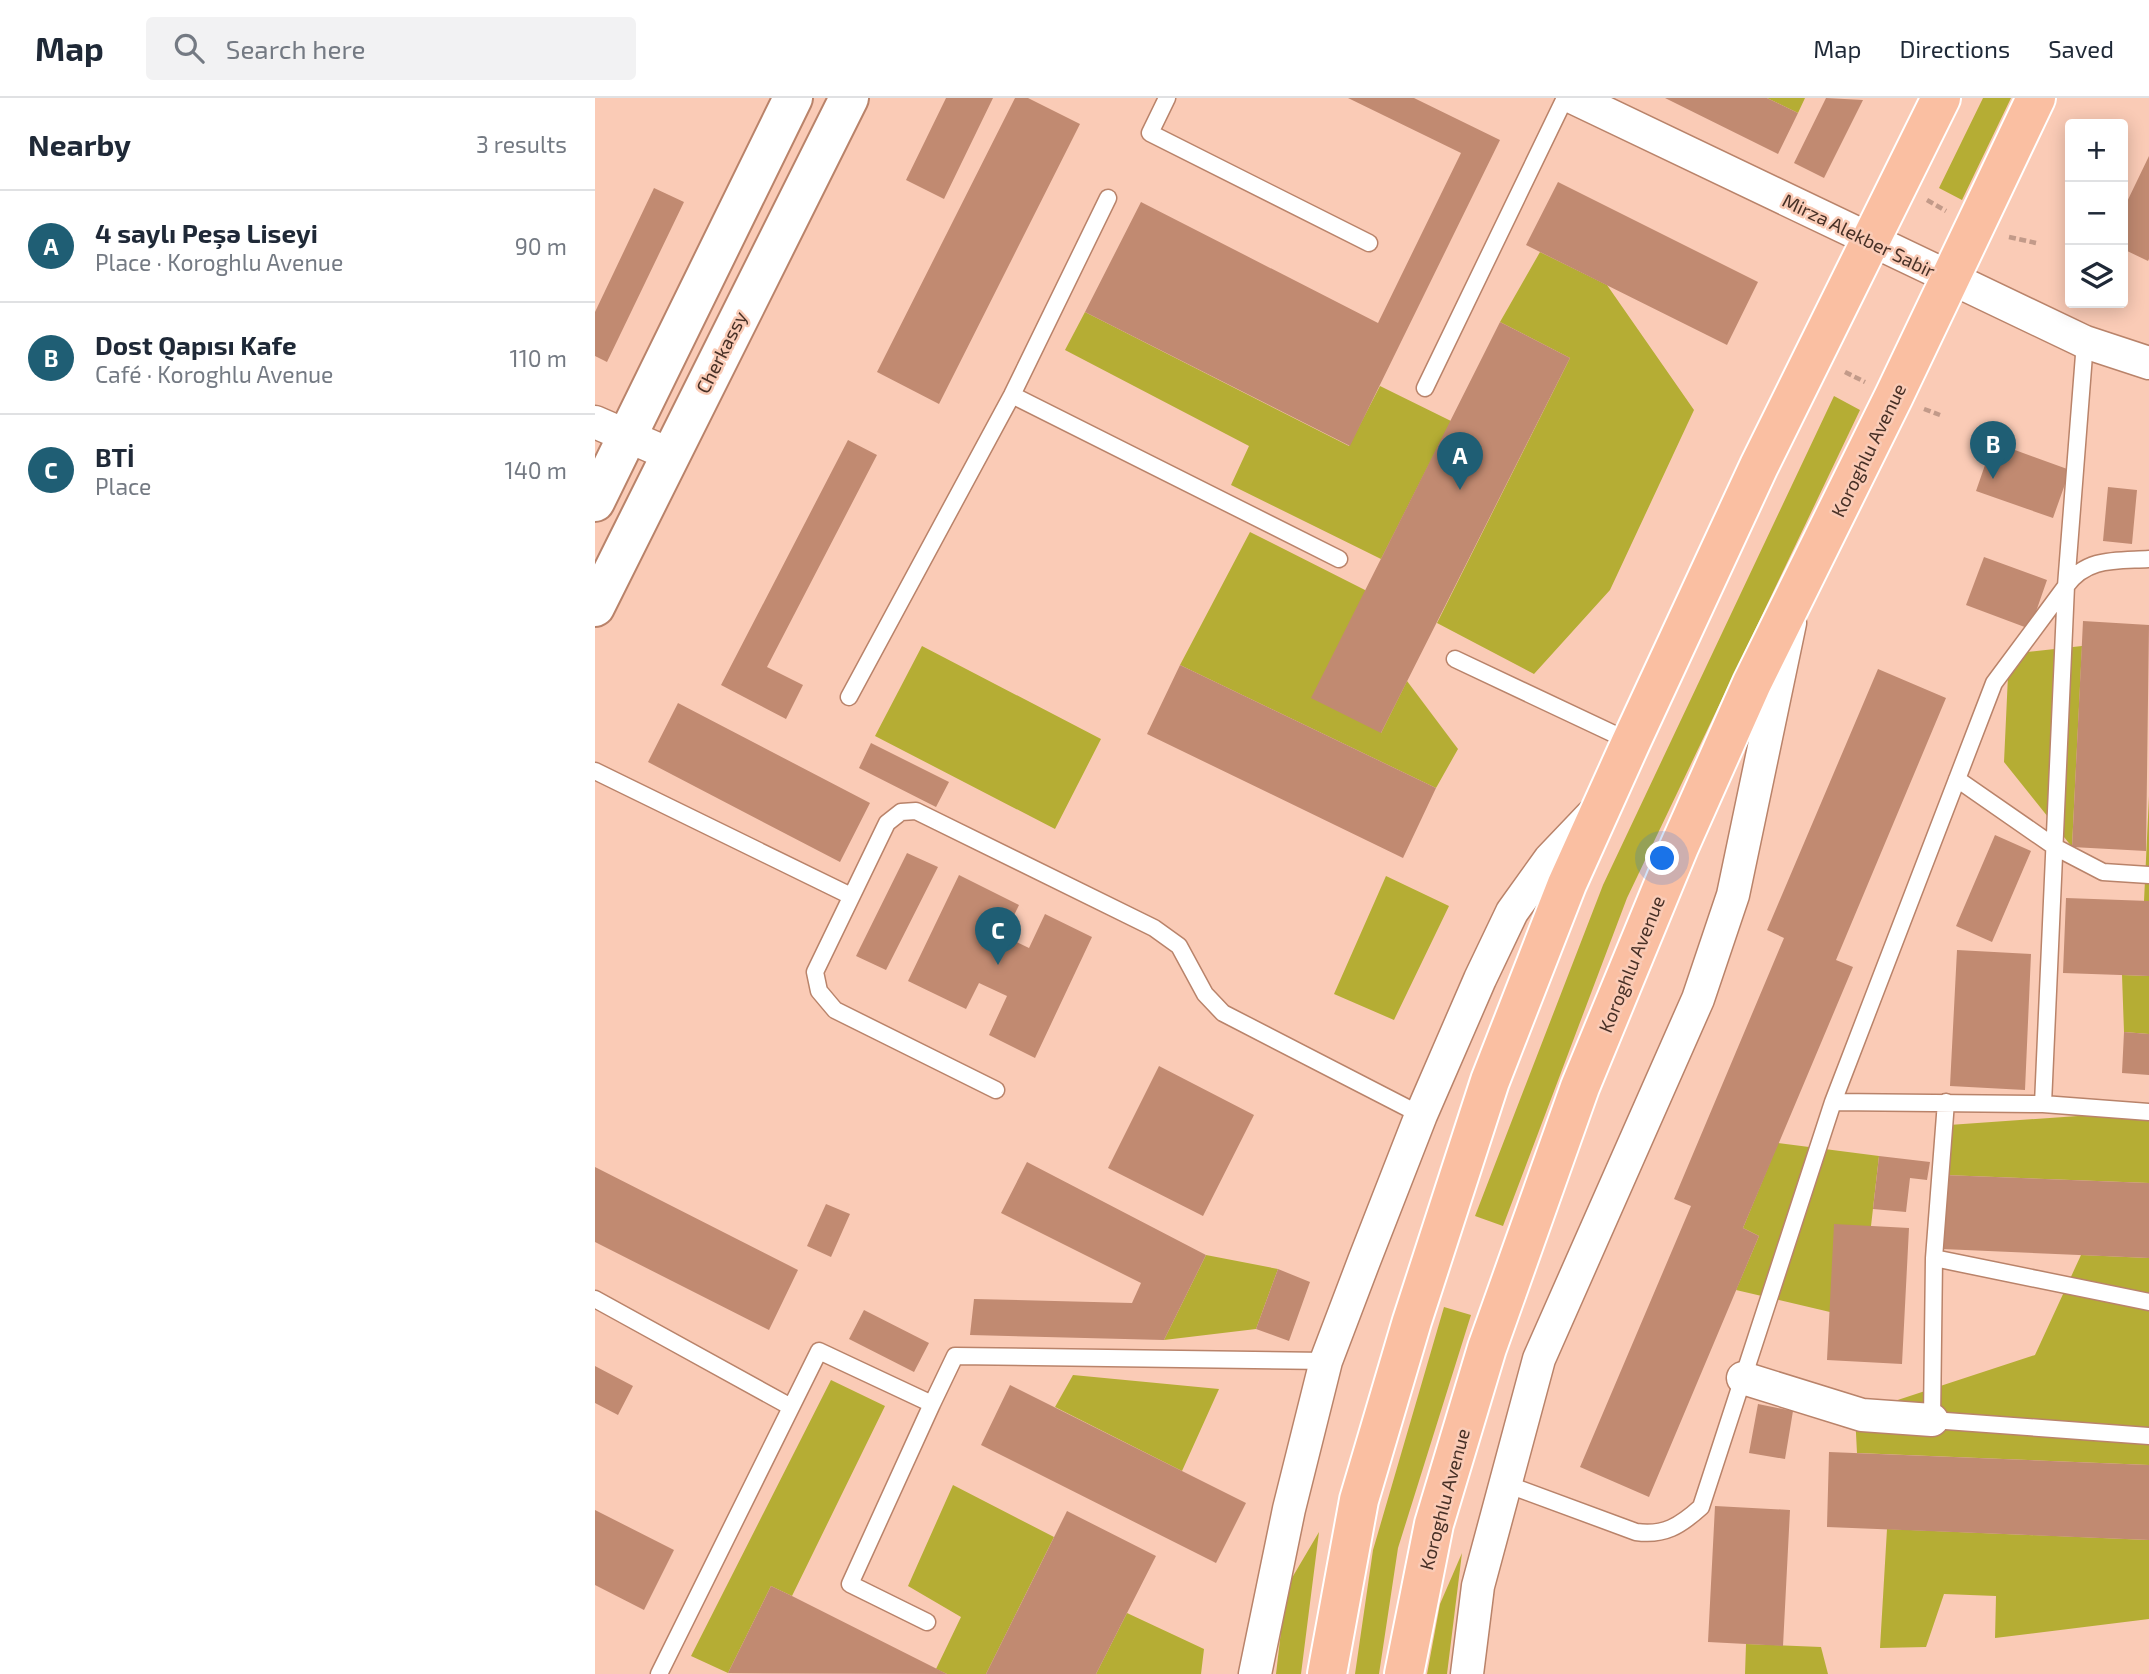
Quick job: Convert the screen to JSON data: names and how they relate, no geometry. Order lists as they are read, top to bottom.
{
  "streets": {
    "main road": ["Koroghlu Avenue"],
    "street": ["Mirza Alekber Sabir", "Cherkassy"]
  },
  "crossings": [
    ["Mirza Alekber Sabir", "Koroghlu Avenue"]
  ],
  "page": {
    "header": "Map",
    "search": "Search here",
    "nav": ["Map", "Directions", "Saved"],
    "heading": ["Nearby", "3 results"],
    "map_buttons": ["+", "−"],
    "list": [
      {
        "mark": "A",
        "name": "4 saylı Peşə Liseyi",
        "note": "Place · Koroghlu Avenue",
        "value": "90 m"
      },
      {
        "mark": "B",
        "name": "Dost Qapısı Kafe",
        "note": "Café · Koroghlu Avenue",
        "value": "110 m"
      },
      {
        "mark": "C",
        "name": "BTİ",
        "note": "Place",
        "value": "140 m"
      }
    ],
    "pins": ["B", "A", "C"]
  }
}
